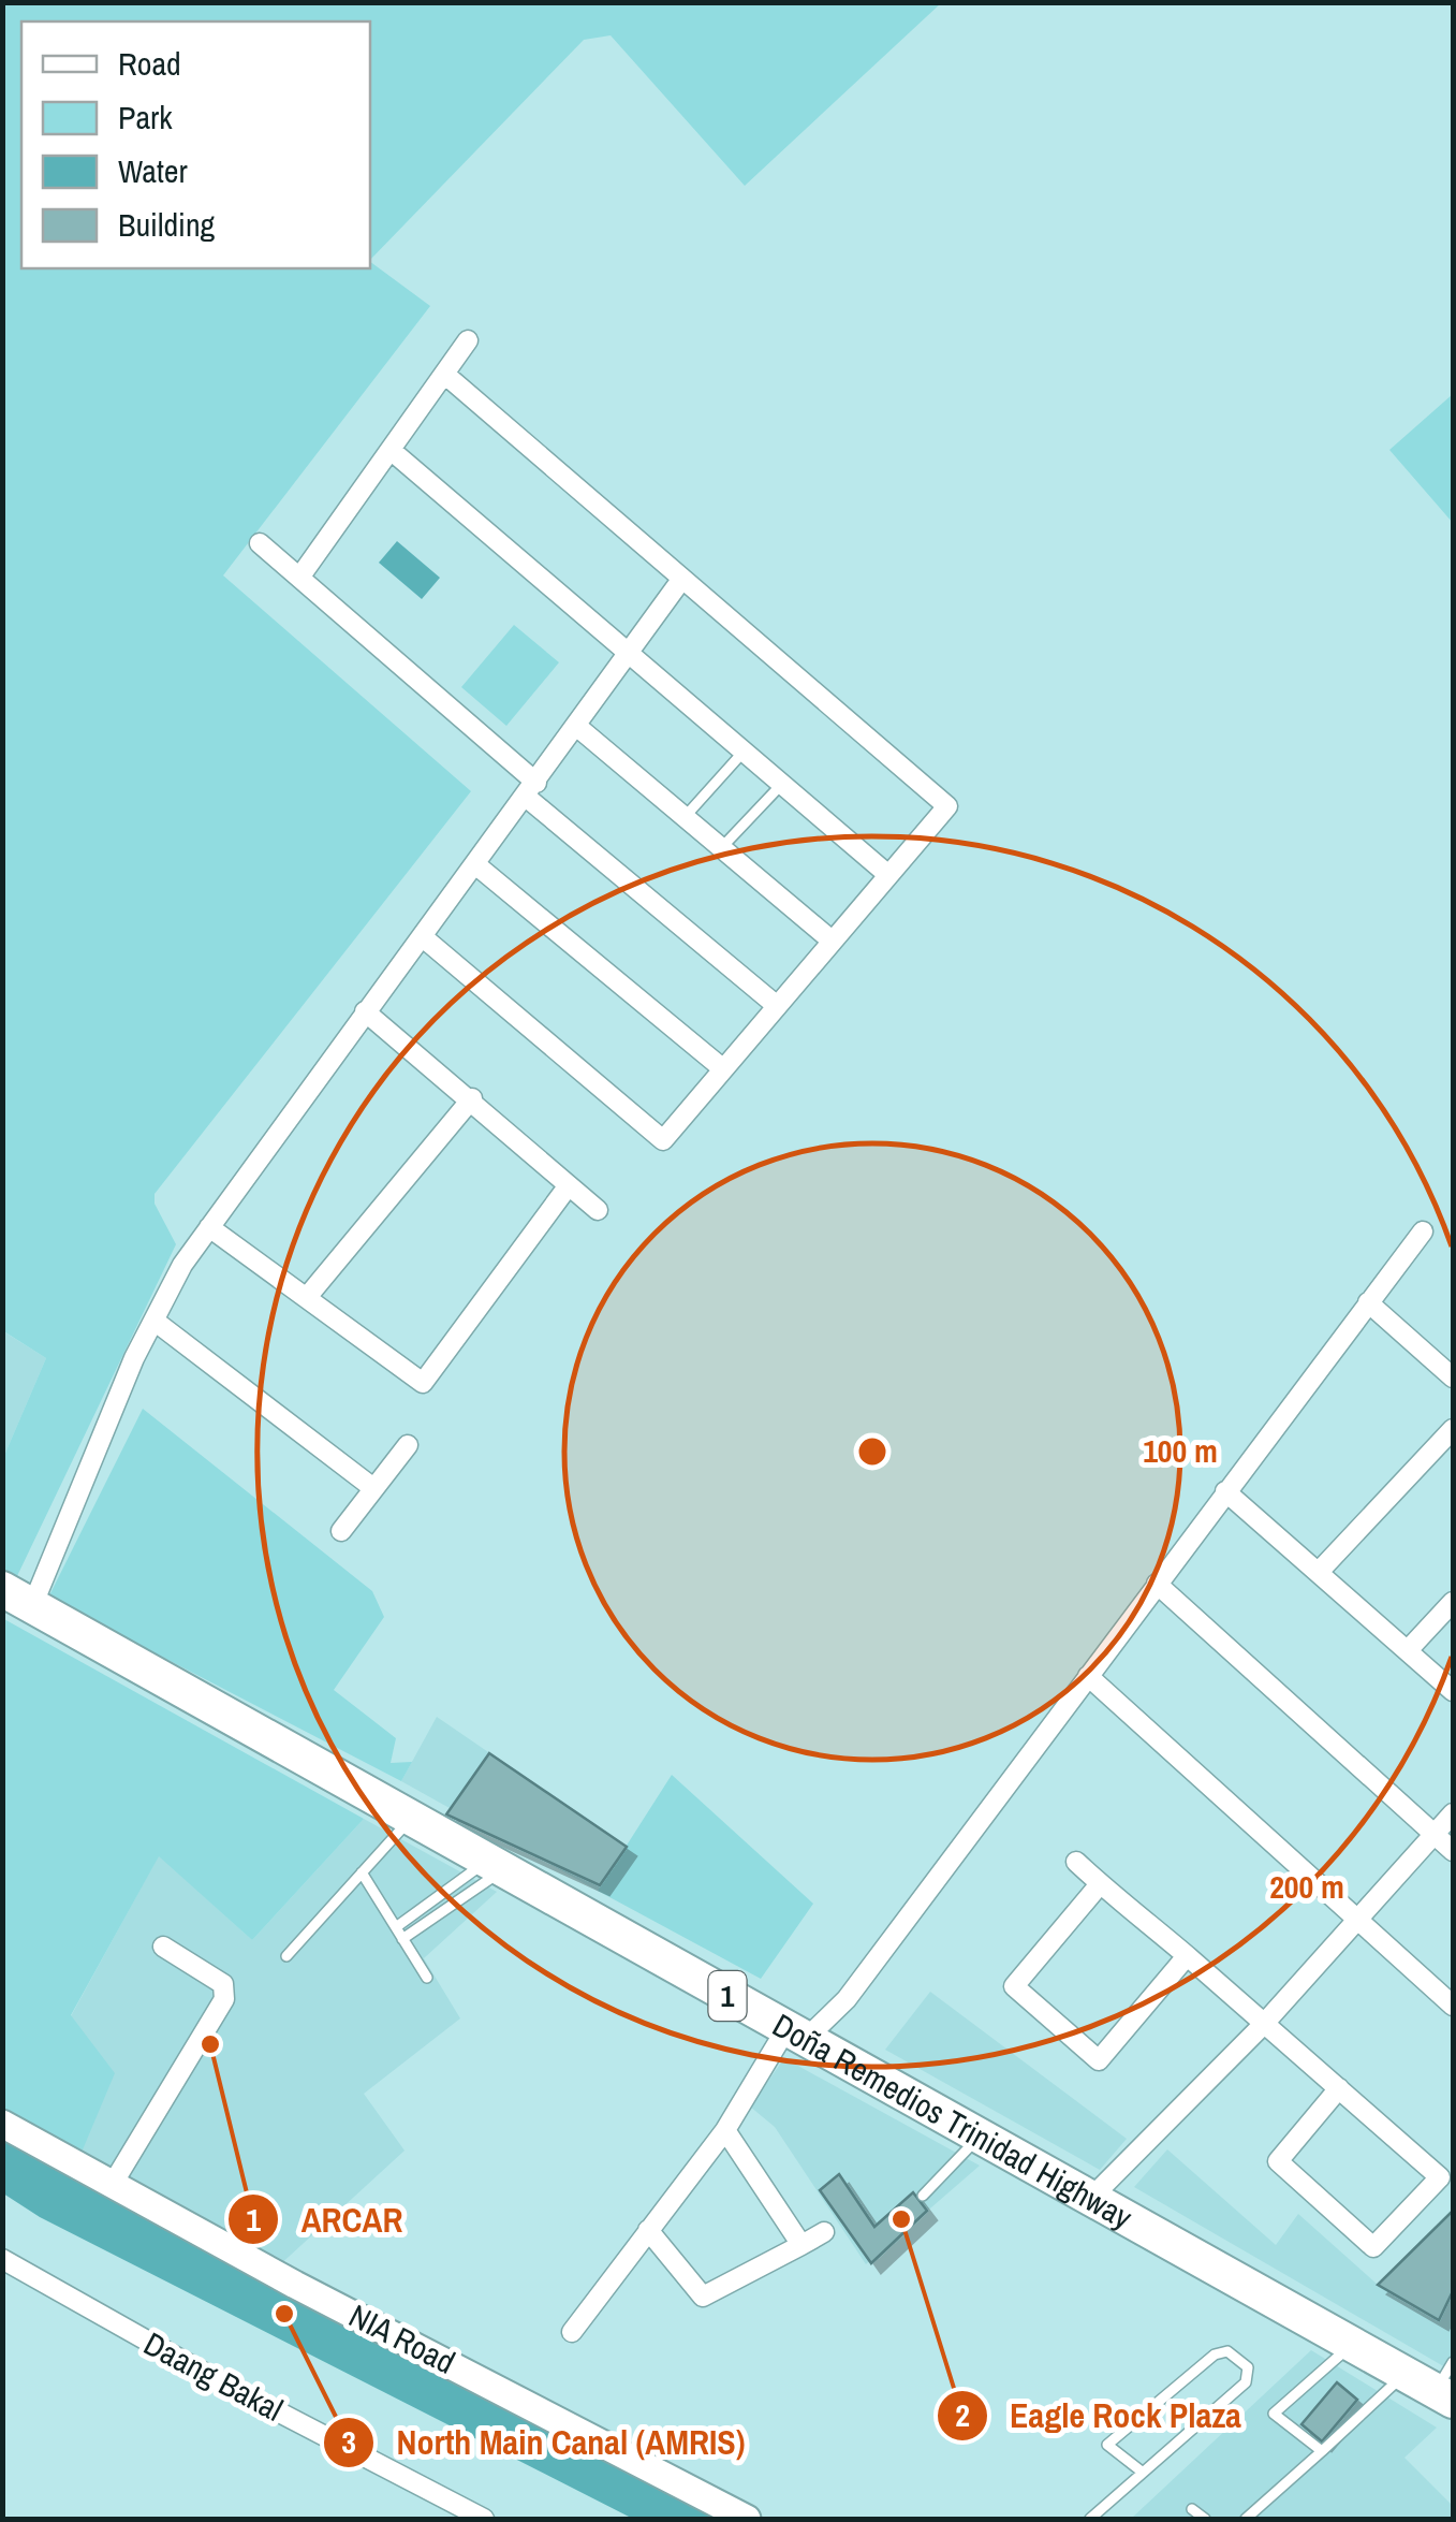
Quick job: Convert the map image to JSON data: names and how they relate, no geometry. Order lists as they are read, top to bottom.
{
  "streets": {
    "highway": ["1", "Doña Remedios Trinidad Highway"],
    "street": ["NIA Road", "Daang Bakal"]
  },
  "places": ["ARCAR", "Eagle Rock Plaza", "North Main Canal (AMRIS)"],
  "legend": [
    "Road",
    "Park",
    "Water",
    "Building"
  ],
  "rings": ["100 m", "200 m"]
}
